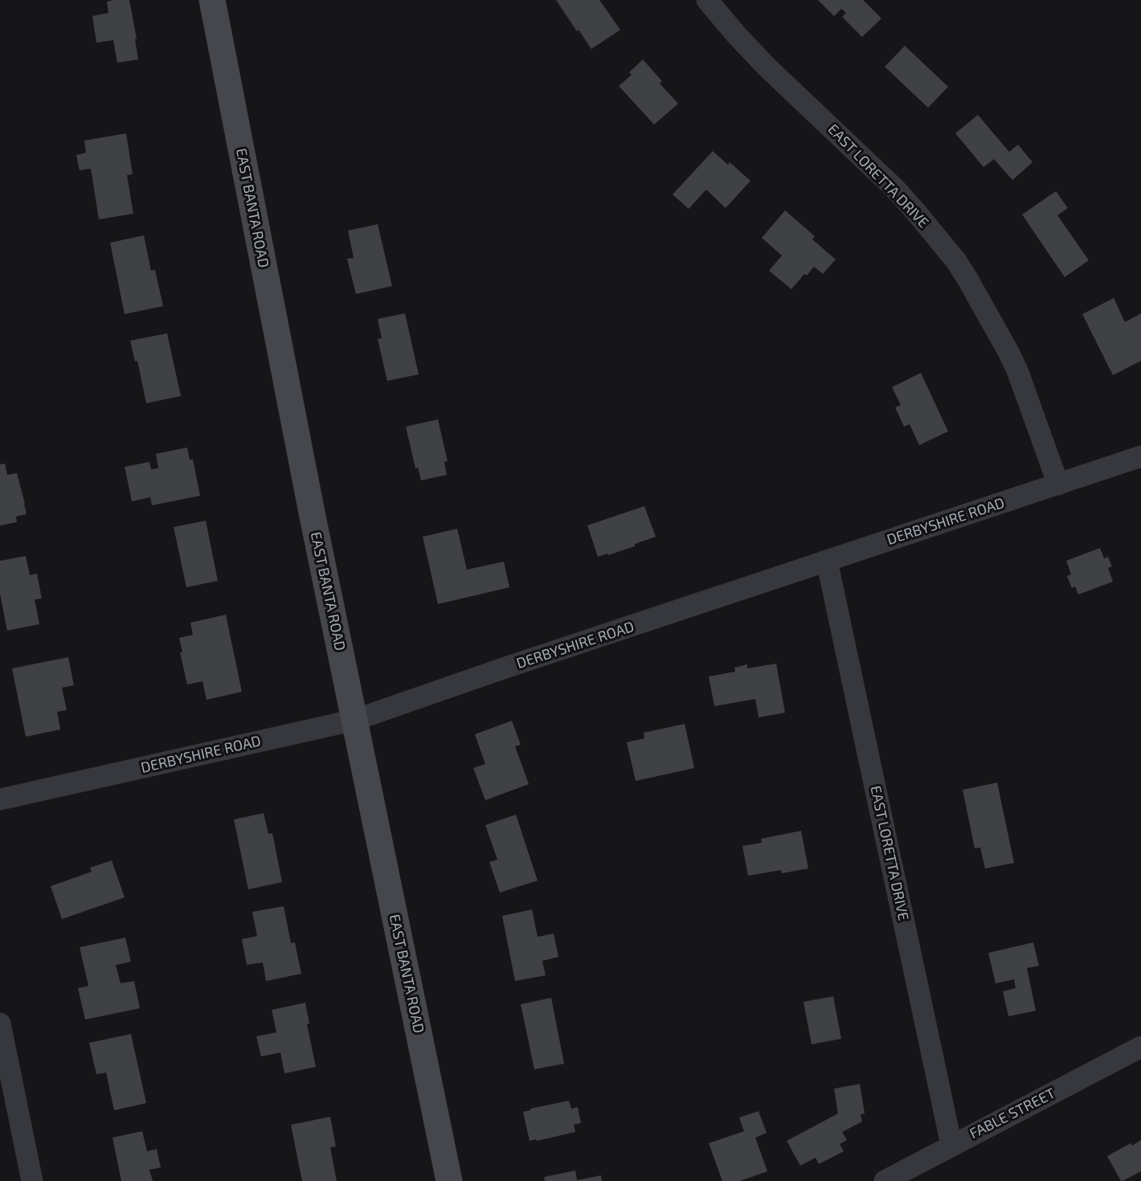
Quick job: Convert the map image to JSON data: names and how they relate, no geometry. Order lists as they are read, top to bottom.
{
  "streets": {
    "street": [
      "EAST LORETTA DRIVE",
      "EAST BANTA ROAD",
      "DERBYSHIRE ROAD",
      "FABLE STREET"
    ]
  },
  "crossings": [
    ["EAST LORETTA DRIVE", "DERBYSHIRE ROAD"],
    ["EAST LORETTA DRIVE", "FABLE STREET"],
    ["EAST BANTA ROAD", "DERBYSHIRE ROAD"]
  ]
}
